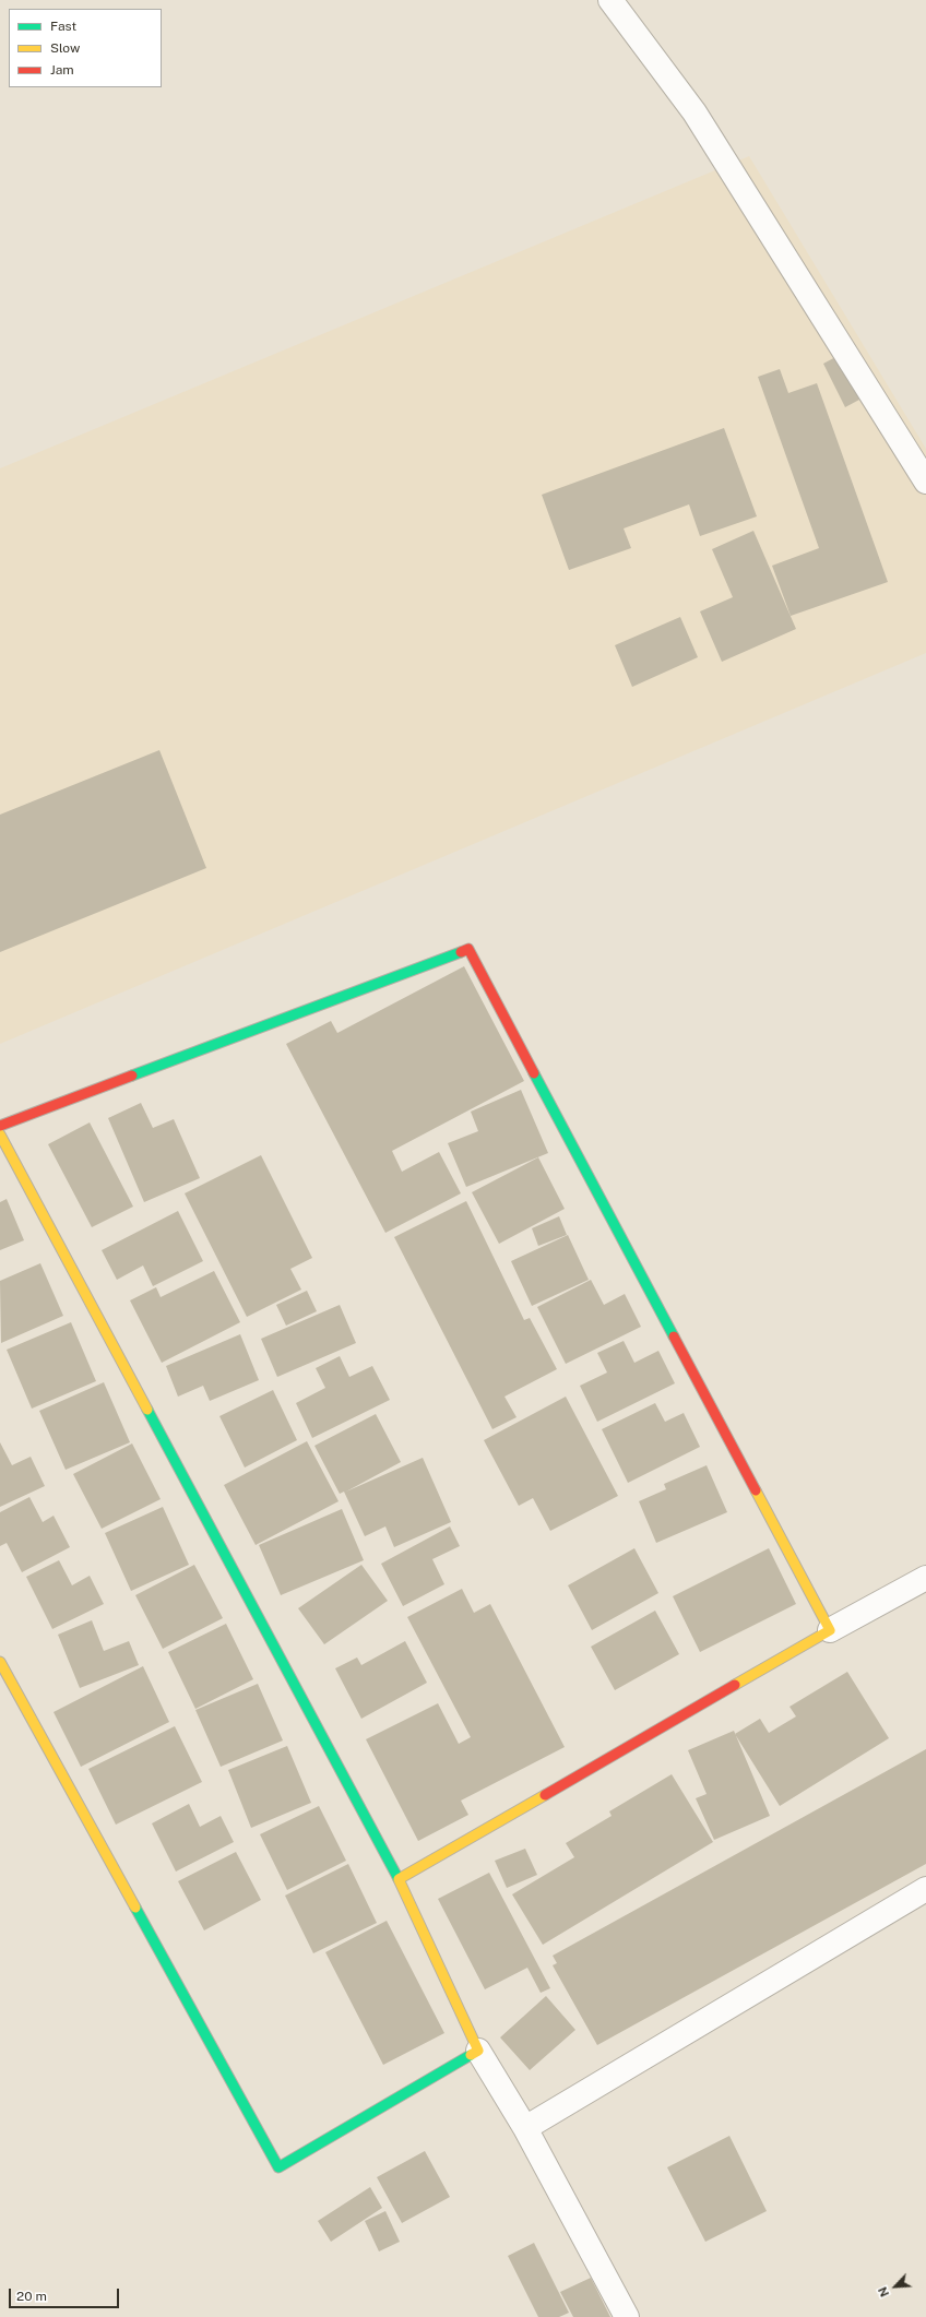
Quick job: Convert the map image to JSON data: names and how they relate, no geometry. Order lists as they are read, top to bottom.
{
  "legend": ["Fast", "Slow", "Jam"],
  "scale_bar": "20 m",
  "north": "bottom left"
}
